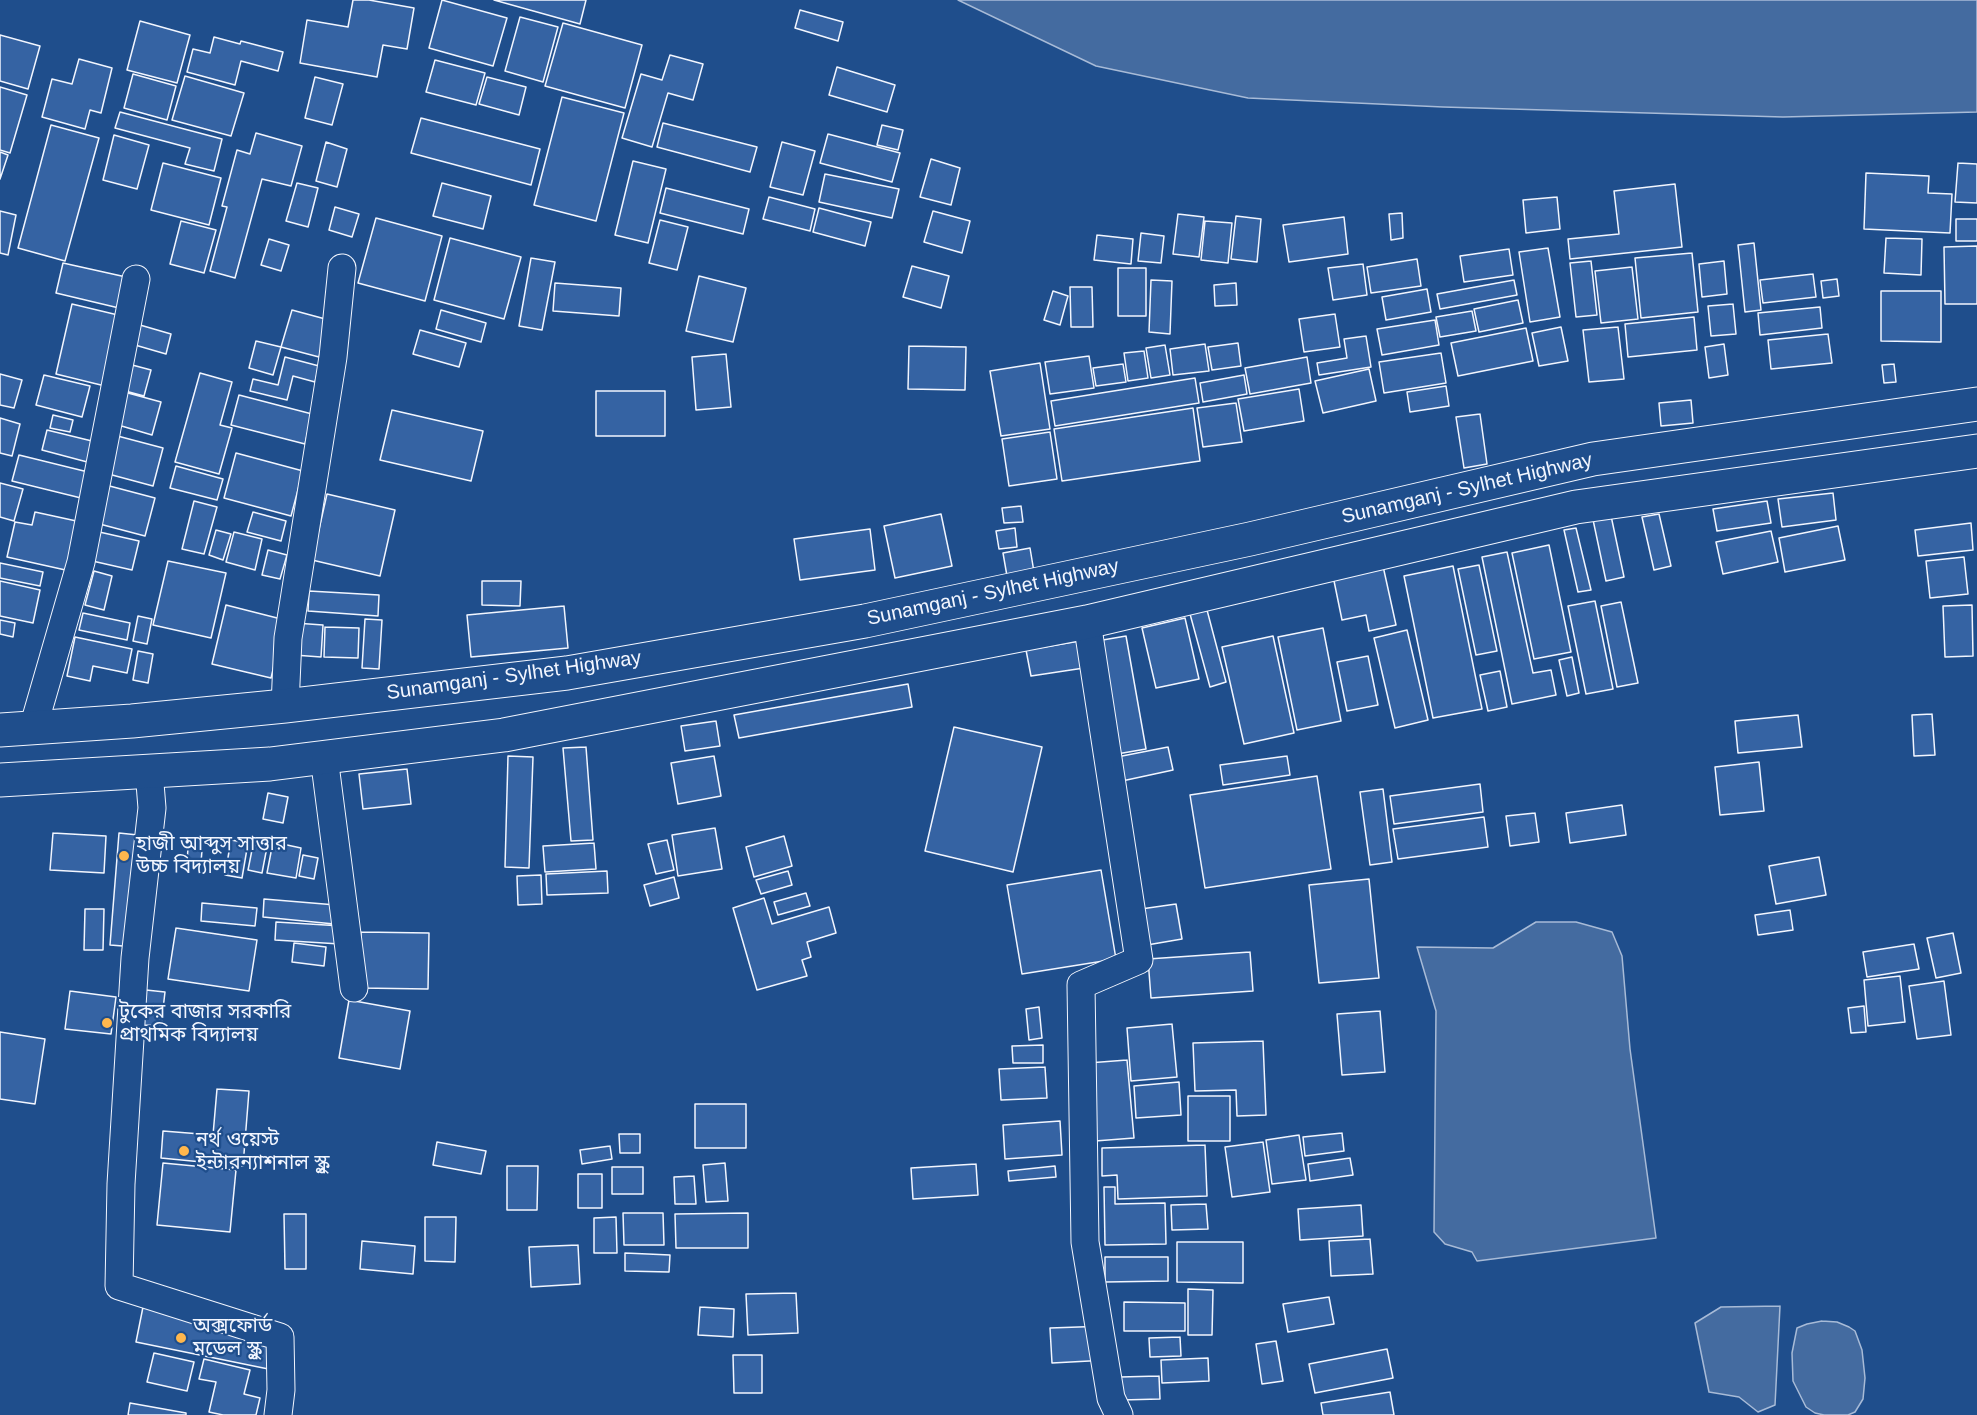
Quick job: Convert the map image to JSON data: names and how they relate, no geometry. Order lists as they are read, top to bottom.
{
  "streets": {
    "main road": ["Sunamganj - Sylhet Highway"]
  },
  "places": [
    "হাজী আব্দুস সাত্তার উচ্চ বিদ্যালয়",
    "টুকের বাজার সরকারি প্রাথমিক বিদ্যালয়",
    "নর্থ ওয়েস্ট ইন্টারন্যাশনাল স্কুল",
    "অক্সফোর্ড মডেল স্কুল"
  ]
}
